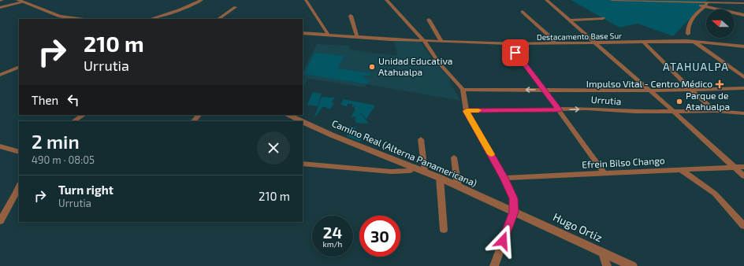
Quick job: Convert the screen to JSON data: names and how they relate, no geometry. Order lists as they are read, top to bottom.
{
  "streets": {
    "street": [
      "Destacamento Base Sur",
      "Urrutia",
      "Camino Real (Alterna Panamericana)",
      "Efrein Bilso Chango",
      "Hugo Ortiz"
    ]
  },
  "crossings": [
    ["Camino Real (Alterna Panamericana)", "Hugo Ortiz"]
  ],
  "districts": ["ATAHUALPA"],
  "places": {
    "other": ["Unidad Educativa Atahualpa", "Parque de Atahualpa"],
    "health": ["Impulso Vital - Centro Médico"]
  },
  "north": "left",
  "page": {
    "turn": ["210 m", "Urrutia"],
    "then": "Then",
    "heading": ["2 min", "490 m · 08:05"],
    "list": [
      {
        "name": "Turn right",
        "note": "Urrutia",
        "value": "210 m"
      }
    ],
    "speed": "24 km/h",
    "limit": "30"
  }
}
